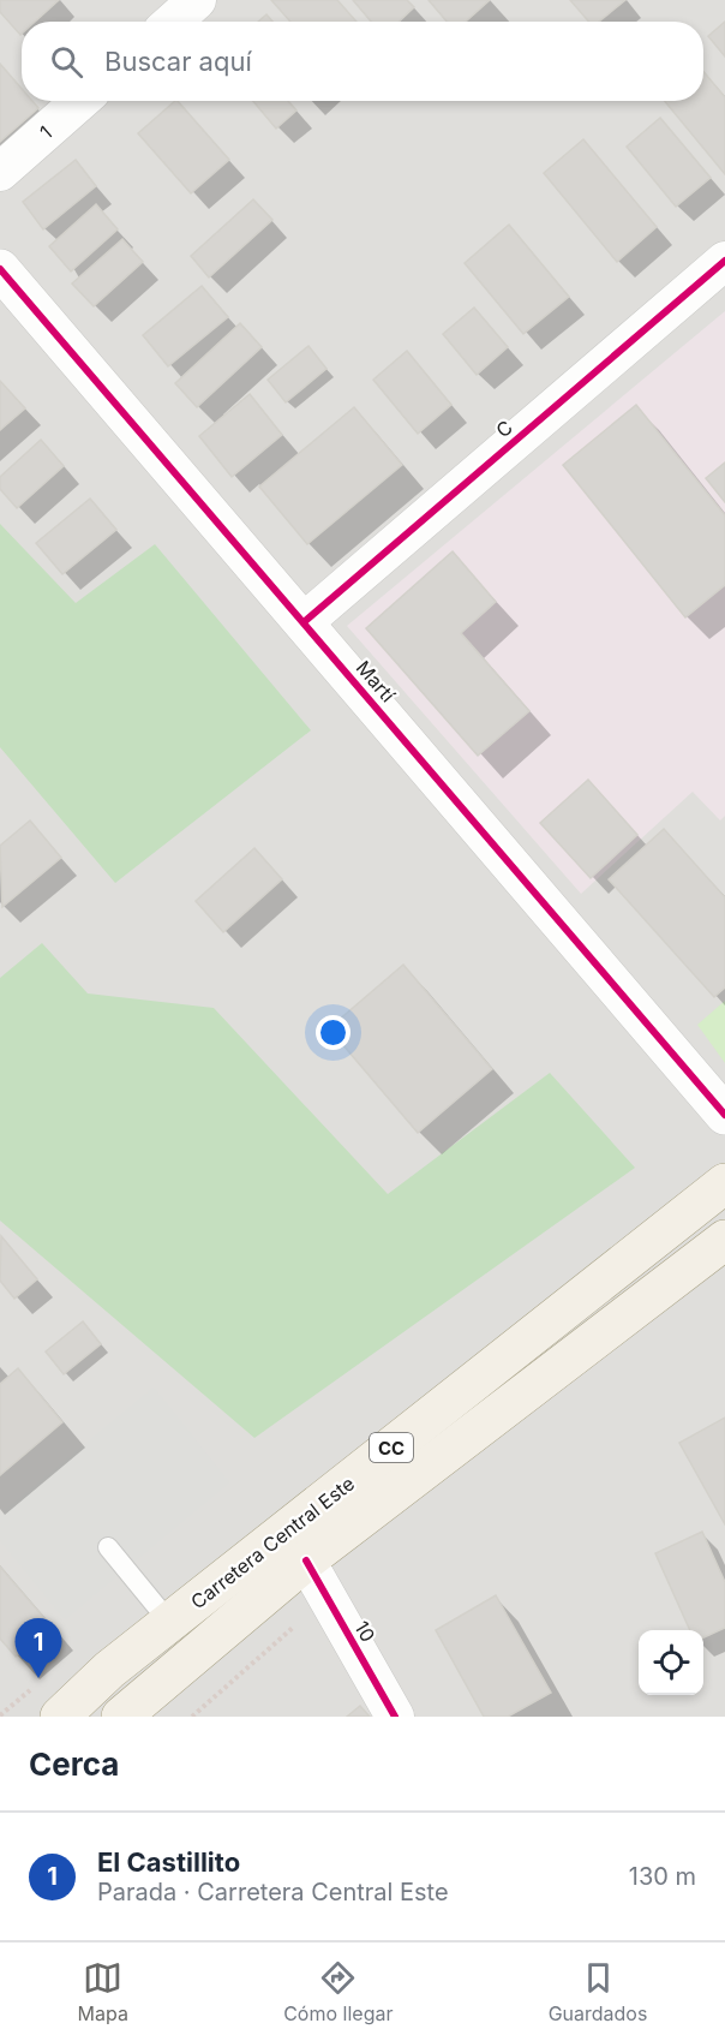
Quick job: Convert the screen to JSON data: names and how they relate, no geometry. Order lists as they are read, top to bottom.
{
  "streets": {
    "main road": ["CC", "Carretera Central Este"],
    "street": [
      "1",
      "C",
      "Martí",
      "10"
    ]
  },
  "crossings": [
    ["C", "Martí"],
    ["Carretera Central Este", "10"]
  ],
  "page": {
    "search": "Buscar aquí",
    "pins": "1",
    "heading": "Cerca",
    "list": [
      {
        "mark": "1",
        "name": "El Castillito",
        "note": "Parada · Carretera Central Este",
        "value": "130 m"
      }
    ],
    "nav": ["Mapa", "Cómo llegar", "Guardados"]
  }
}
